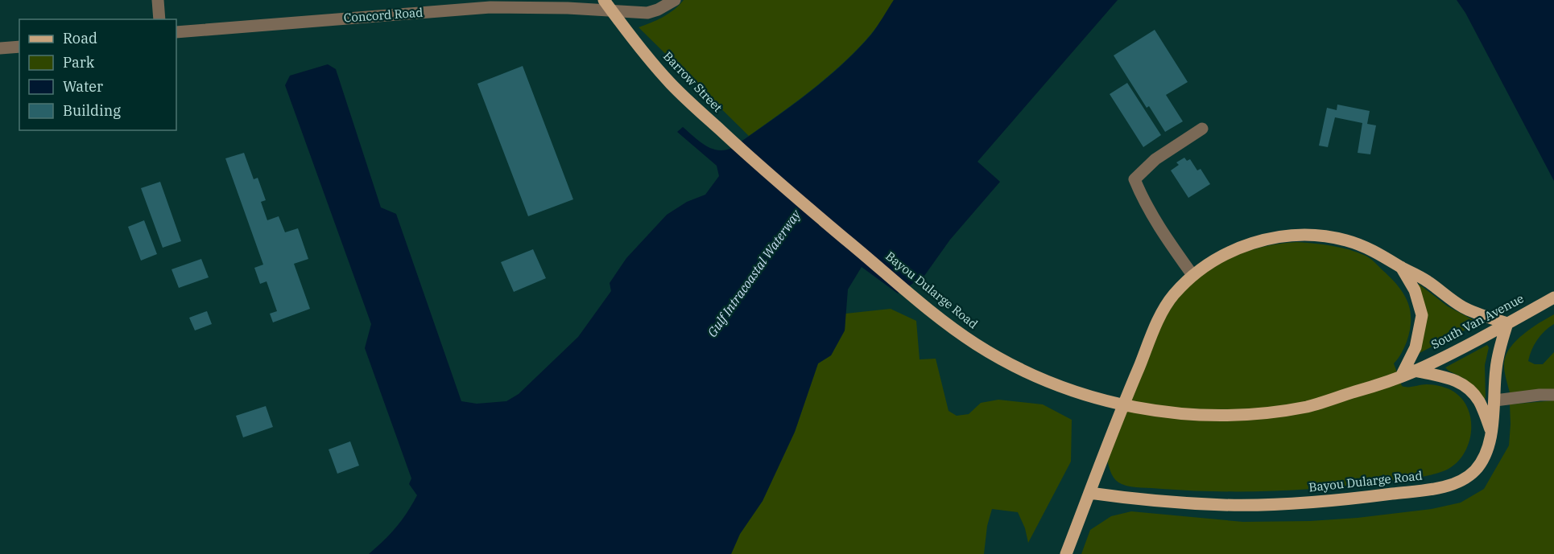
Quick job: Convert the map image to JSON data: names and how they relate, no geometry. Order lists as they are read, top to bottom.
{
  "streets": {
    "main road": ["Barrow Street", "Bayou Dularge Road", "South Van Avenue"],
    "street": ["Concord Road"]
  },
  "crossings": [
    ["Barrow Street", "Bayou Dularge Road"],
    ["Bayou Dularge Road", "South Van Avenue"]
  ],
  "water": ["Gulf Intracoastal Waterway"],
  "legend": [
    "Road",
    "Park",
    "Water",
    "Building"
  ]
}
